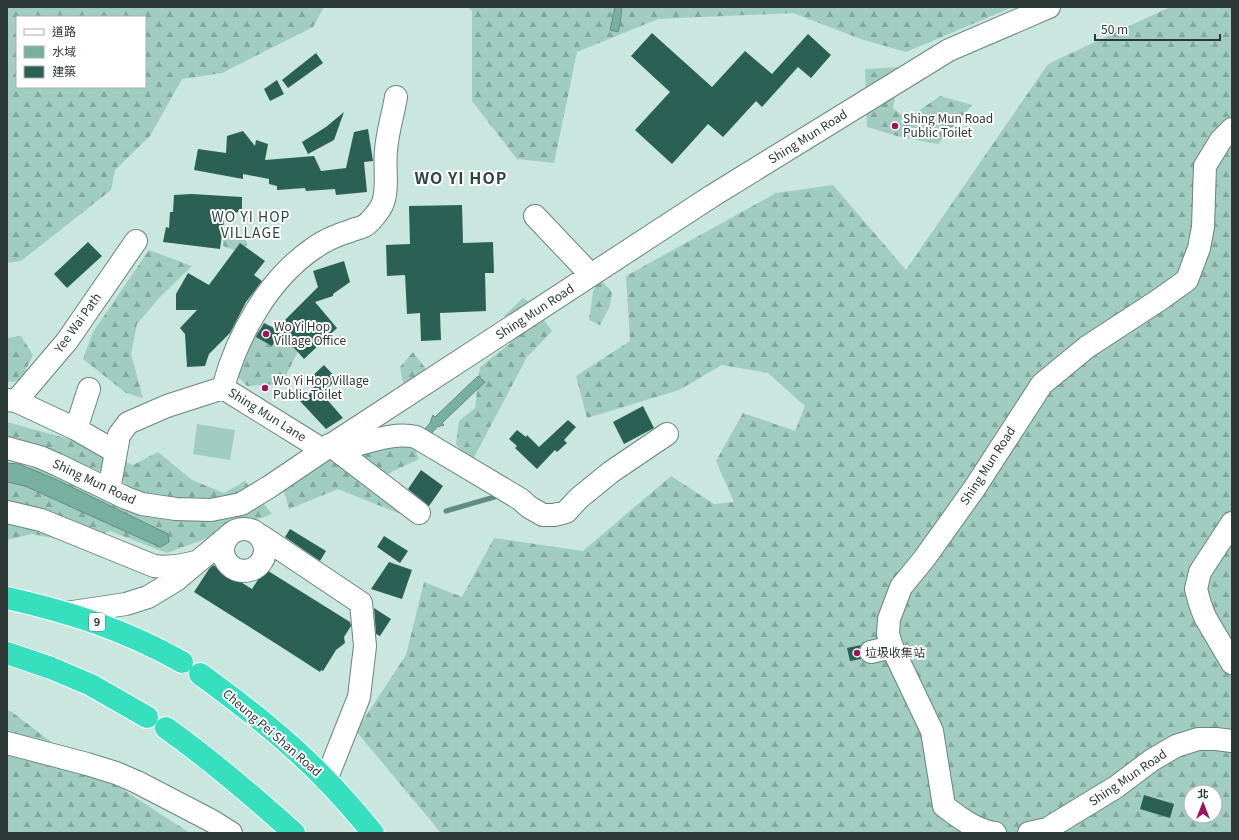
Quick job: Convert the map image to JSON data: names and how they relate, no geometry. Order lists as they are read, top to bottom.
{
  "streets": {
    "highway": ["9", "Cheung Pei Shan Road"],
    "street": ["Shing Mun Road", "Yee Wai Path", "Shing Mun Lane"]
  },
  "crossings": [
    ["Shing Mun Road", "Shing Mun Lane"]
  ],
  "districts": ["WO YI HOP", "WO YI HOP VILLAGE"],
  "places": [
    "Shing Mun Road Public Toilet",
    "Wo Yi Hop Village Office",
    "Wo Yi Hop Village Public Toilet",
    "垃圾收集站"
  ],
  "legend": ["道路", "水域", "建築"],
  "scale_bar": "50 m",
  "north": "top"
}
